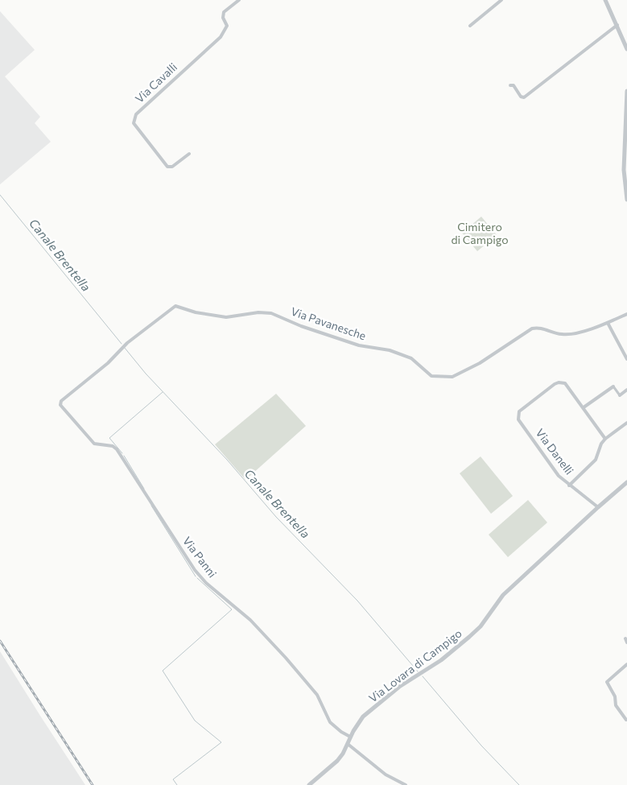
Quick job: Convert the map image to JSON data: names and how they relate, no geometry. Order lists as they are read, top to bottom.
{
  "streets": {
    "street": [
      "Via Cavalli",
      "Via Pavanesche",
      "Via Danelli",
      "Via Panni",
      "Via Lovara di Campigo"
    ]
  },
  "crossings": [
    ["Via Pavanesche", "Via Panni"],
    ["Via Danelli", "Via Lovara di Campigo"],
    ["Via Panni", "Via Lovara di Campigo"]
  ],
  "water": ["Canale Brentella"],
  "parks": ["Cimitero di Campigo"]
}
